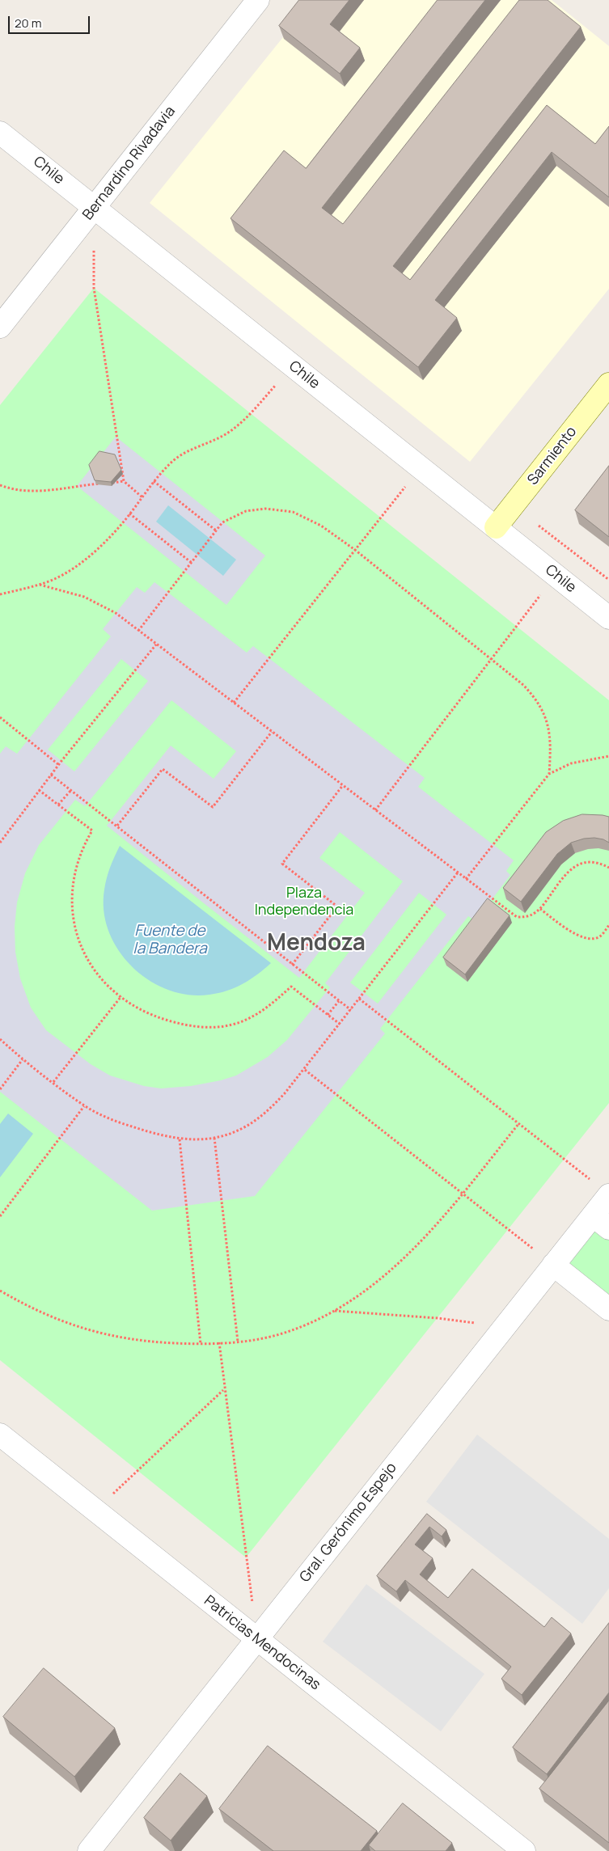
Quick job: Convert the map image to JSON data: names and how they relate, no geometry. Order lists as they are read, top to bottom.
{
  "streets": {
    "main road": ["Sarmiento"],
    "street": [
      "Bernardino Rivadavia",
      "Chile",
      "Gral. Gerónimo Espejo",
      "Patricias Mendocinas"
    ]
  },
  "crossings": [
    ["Bernardino Rivadavia", "Chile"],
    ["Chile", "Sarmiento"],
    ["Gral. Gerónimo Espejo", "Patricias Mendocinas"]
  ],
  "districts": ["Mendoza"],
  "water": ["Fuente de la Bandera"],
  "parks": ["Plaza Independencia"],
  "scale_bar": "20 m"
}
